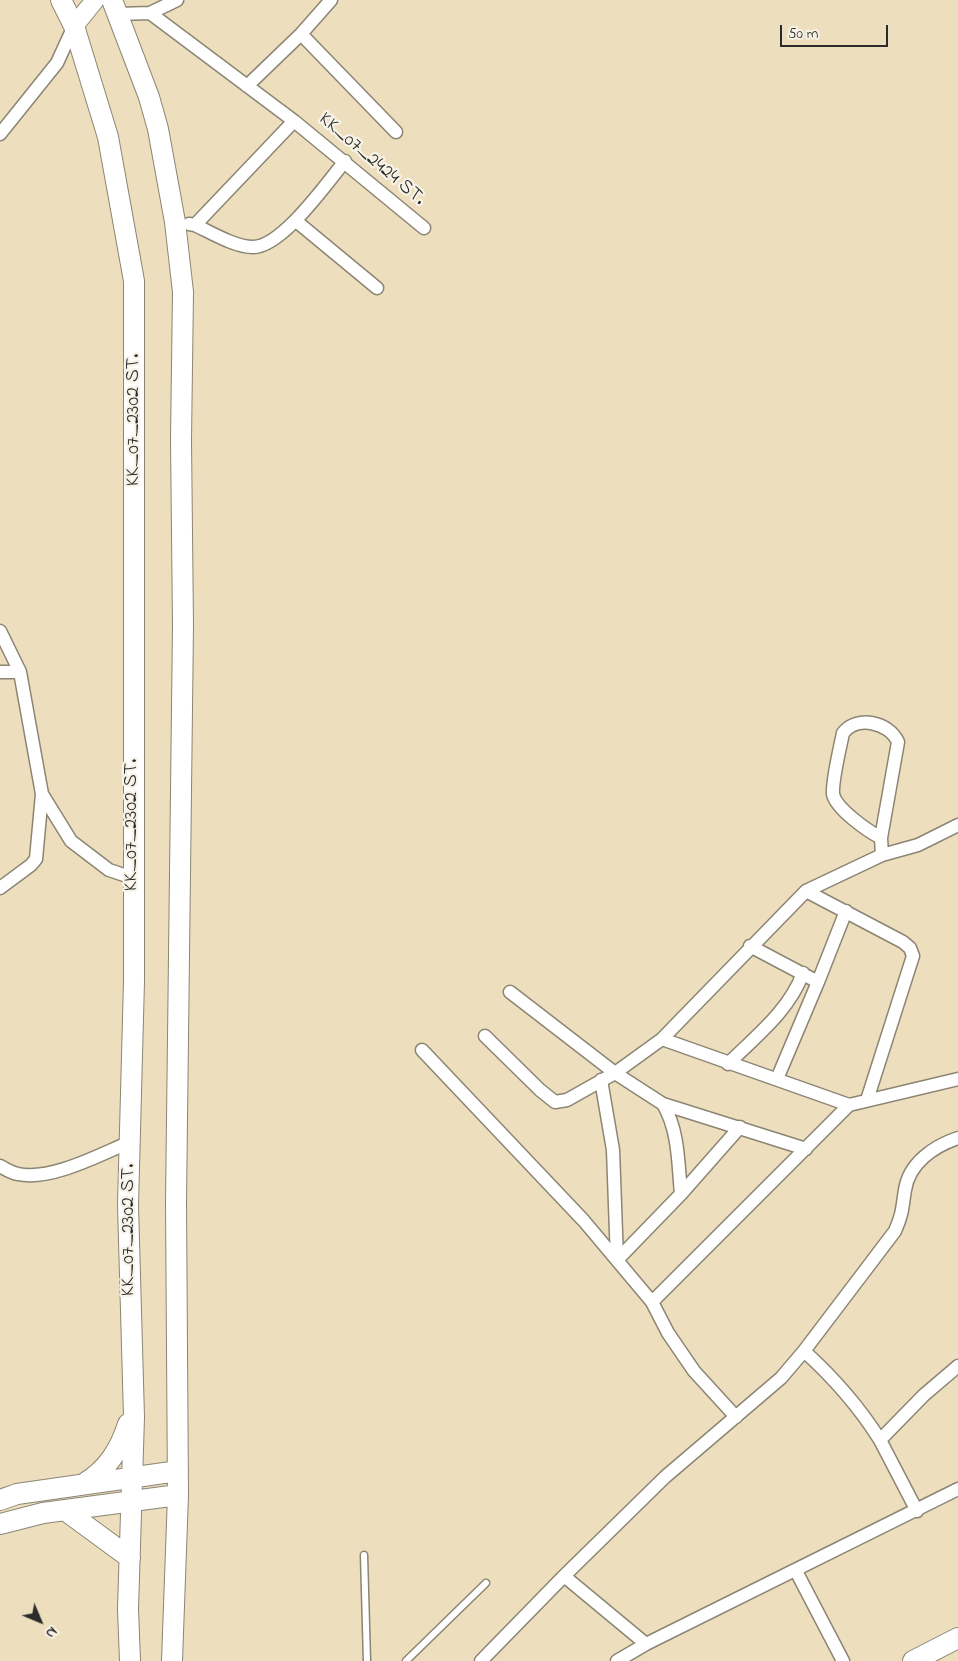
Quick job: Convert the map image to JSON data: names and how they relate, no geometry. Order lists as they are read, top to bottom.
{
  "streets": {
    "main road": ["KK_07_2302 ST."],
    "street": ["KK_07_2424 ST."]
  },
  "scale_bar": "50 m",
  "north": "bottom right"
}
